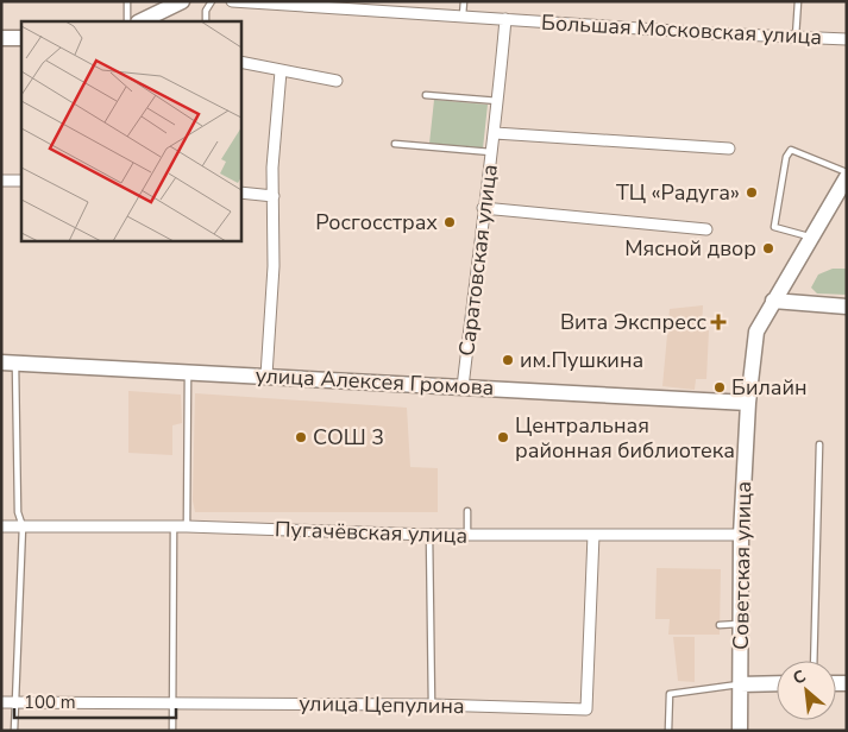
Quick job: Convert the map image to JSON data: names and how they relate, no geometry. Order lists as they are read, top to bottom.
{
  "streets": {
    "street": [
      "Большая Московская улица",
      "Саратовская улица",
      "улица Алексея Громова",
      "Пугачёвская улица",
      "Советская улица",
      "улица Цепулина"
    ]
  },
  "crossings": [
    ["Большая Московская улица", "Саратовская улица"],
    ["Саратовская улица", "улица Алексея Громова"],
    ["улица Алексея Громова", "Советская улица"],
    ["Пугачёвская улица", "Советская улица"],
    ["Пугачёвская улица", "улица Цепулина"]
  ],
  "places": {
    "other": [
      "ТЦ «Радуга»",
      "Росгосстрах",
      "Мясной двор",
      "им.Пушкина",
      "Билайн",
      "СОШ 3",
      "Центральная районная библиотека"
    ],
    "health": ["Вита Экспресс"]
  },
  "scale_bar": "100 m",
  "north": "top left"
}
